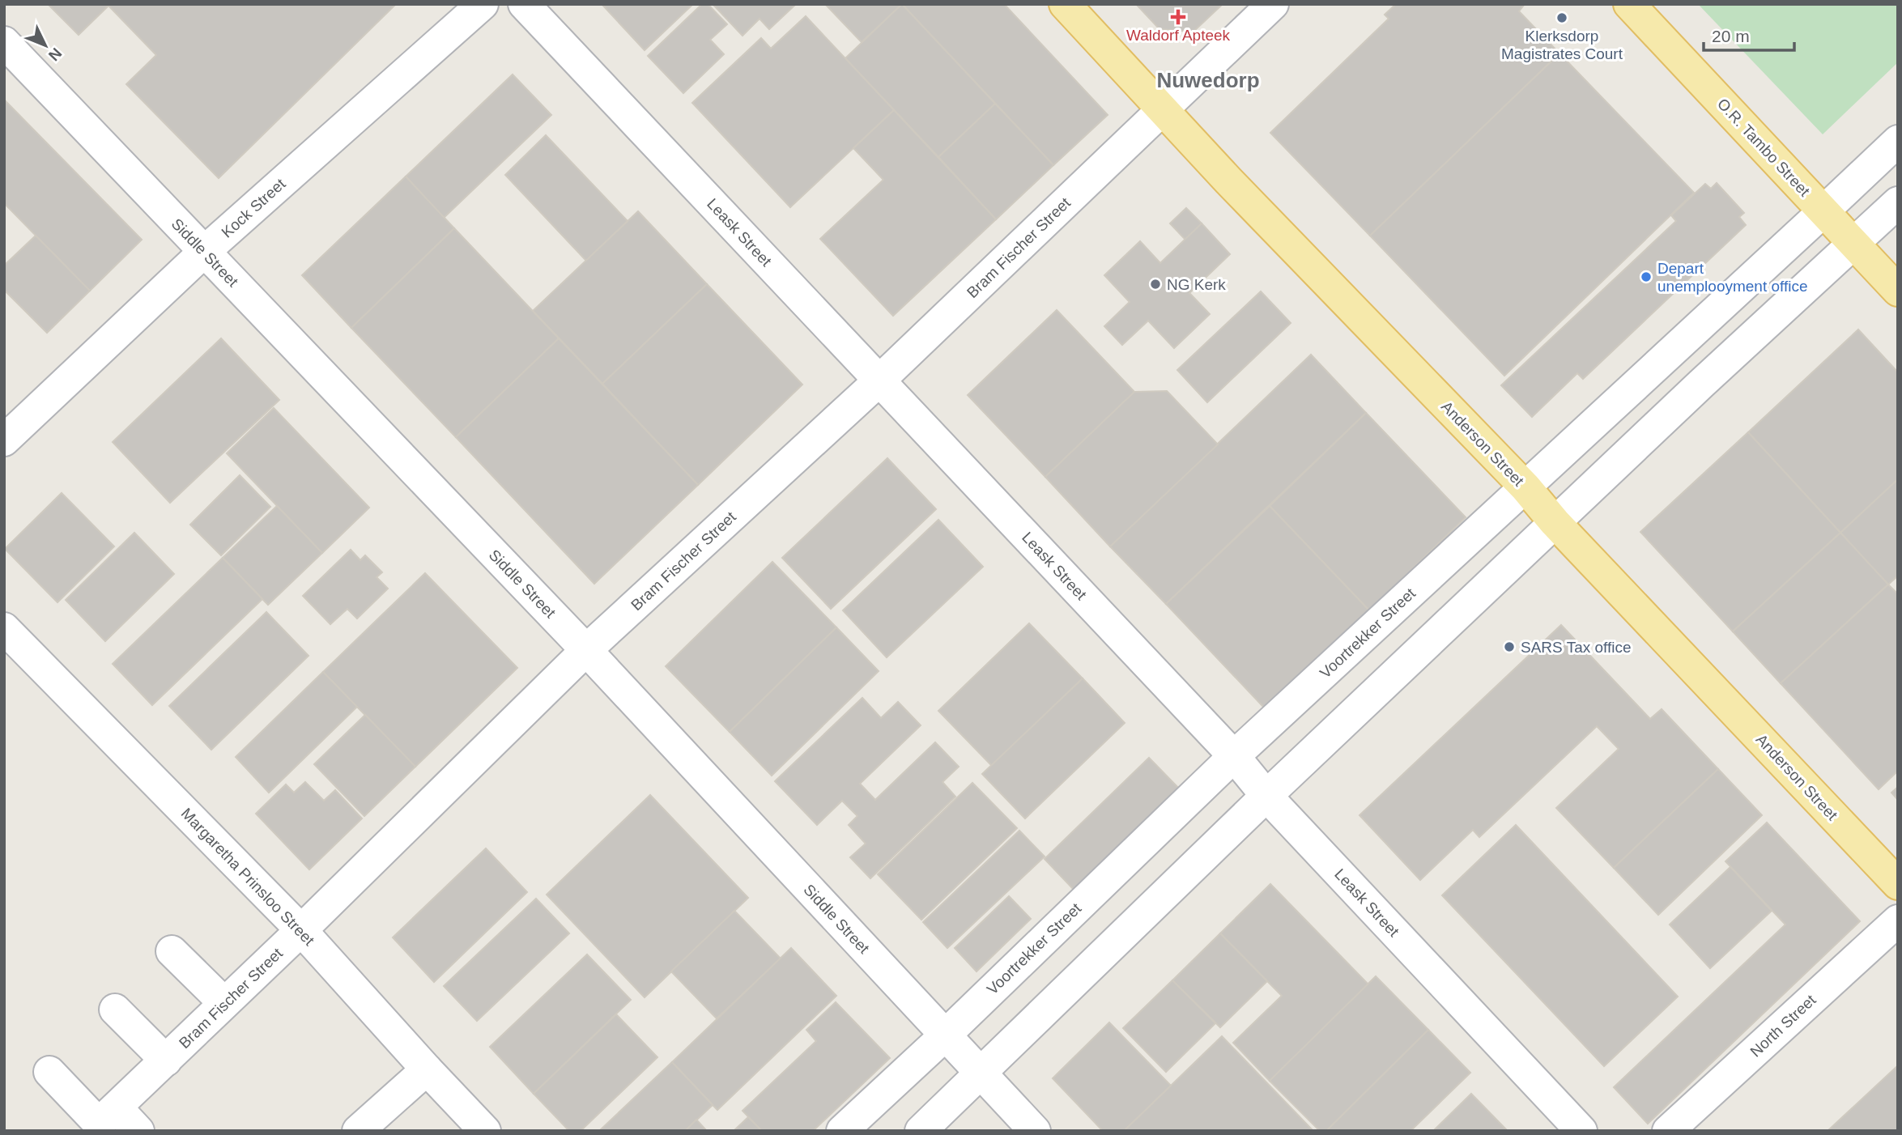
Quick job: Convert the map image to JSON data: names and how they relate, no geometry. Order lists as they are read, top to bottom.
{
  "streets": {
    "main road": ["O.R. Tambo Street", "Anderson Street"],
    "street": [
      "Kock Street",
      "Leask Street",
      "Bram Fischer Street",
      "Siddle Street",
      "Voortrekker Street",
      "Margaretha Prinsloo Street",
      "North Street"
    ]
  },
  "crossings": [
    ["O.R. Tambo Street", "Voortrekker Street"],
    ["Kock Street", "Siddle Street"],
    ["Leask Street", "Bram Fischer Street"],
    ["Leask Street", "Voortrekker Street"],
    ["Bram Fischer Street", "Siddle Street"],
    ["Bram Fischer Street", "Anderson Street"],
    ["Bram Fischer Street", "Margaretha Prinsloo Street"],
    ["Siddle Street", "Voortrekker Street"],
    ["Anderson Street", "Voortrekker Street"]
  ],
  "districts": ["Nuwedorp"],
  "places": {
    "health": ["Waldorf Apteek"],
    "other": [
      "Klerksdorp Magistrates Court",
      "Depart unemplooyment office",
      "NG Kerk",
      "SARS Tax office"
    ]
  },
  "scale_bar": "20 m",
  "north": "bottom right"
}
